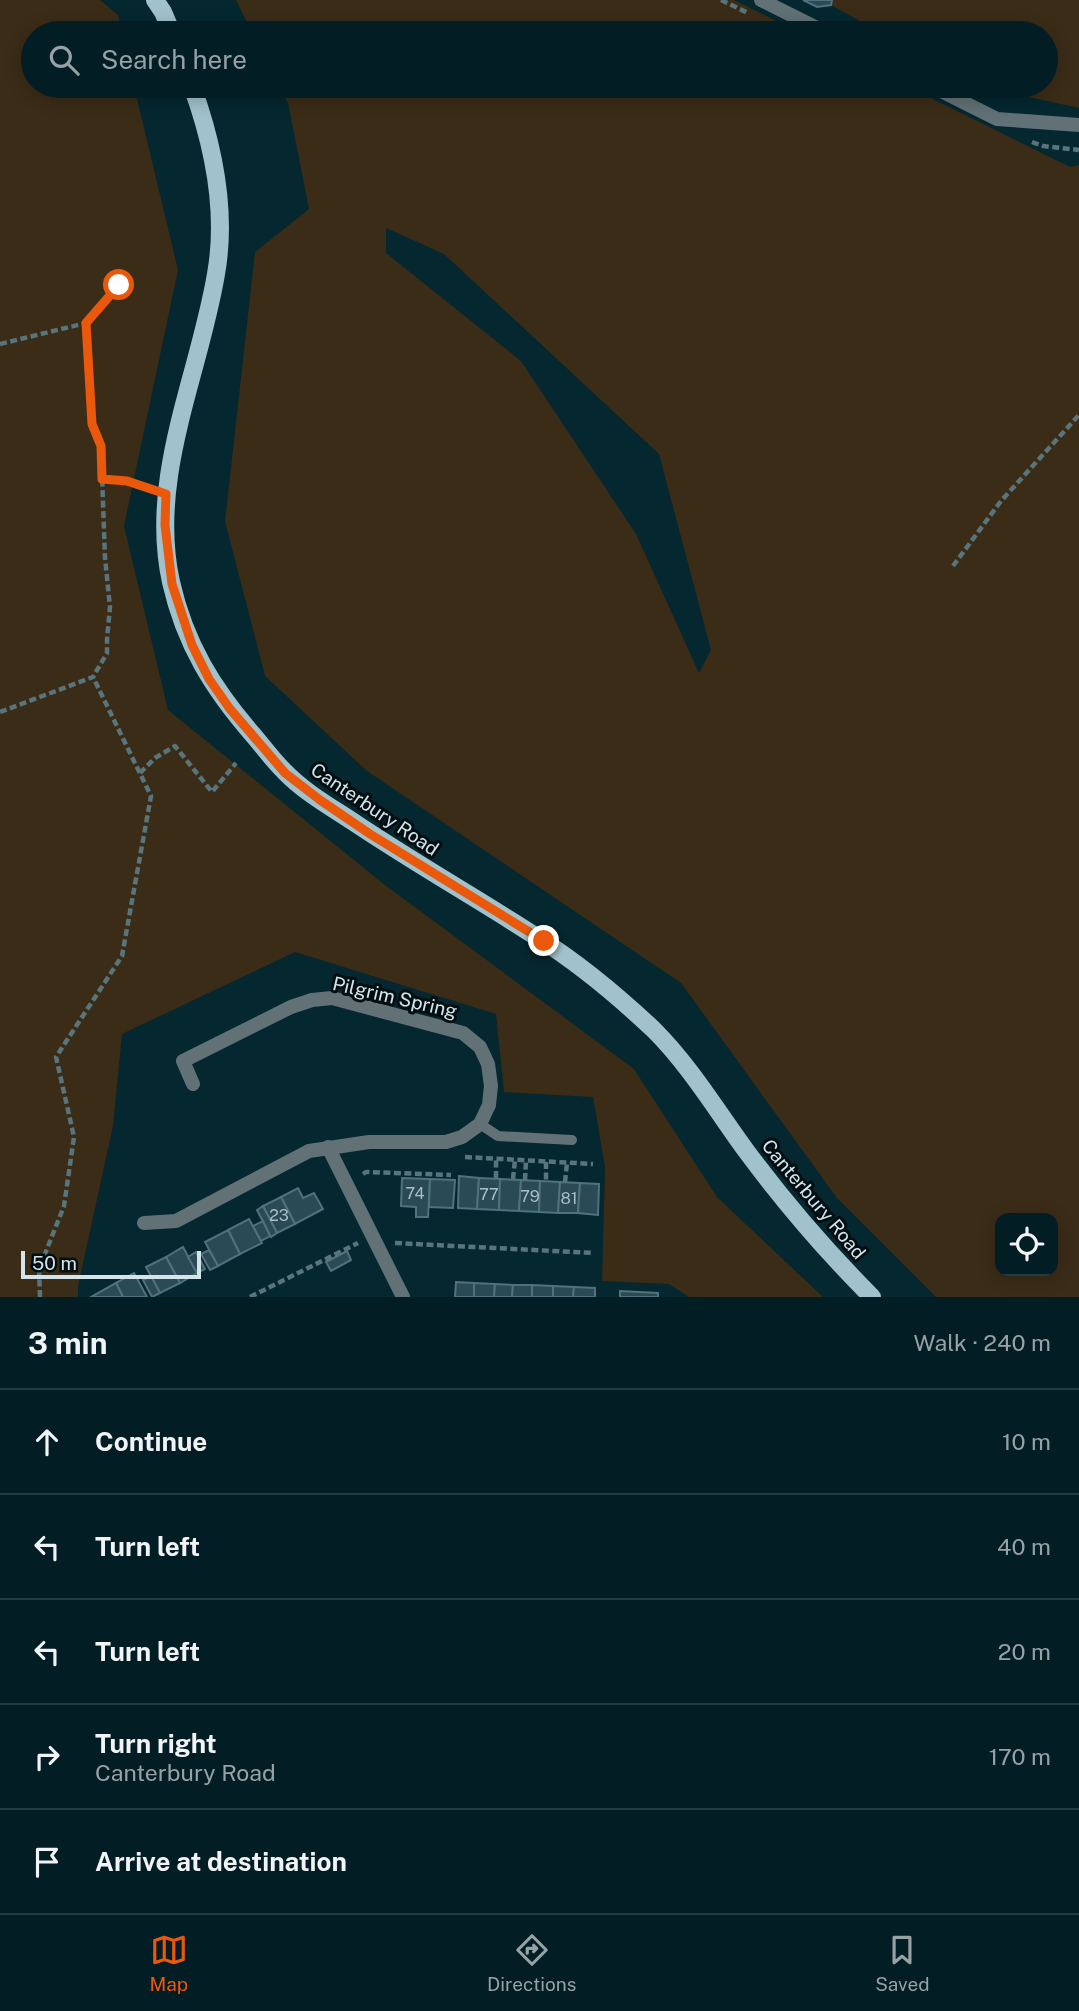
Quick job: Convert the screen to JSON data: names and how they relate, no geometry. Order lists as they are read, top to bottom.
{
  "streets": {
    "main road": ["Canterbury Road"],
    "street": ["Pilgrim Spring"]
  },
  "house_numbers": [
    "74",
    "77",
    "79",
    "81",
    "23"
  ],
  "scale_bar": "50 m",
  "page": {
    "search": "Search here",
    "scale": "50 m",
    "heading": ["3 min", "Walk · 240 m"],
    "list": [
      ["Continue", "10 m"],
      ["Turn left", "40 m"],
      ["Turn left", "20 m"],
      ["Turn right", "Canterbury Road", "170 m"],
      "Arrive at destination"
    ],
    "nav": ["Map", "Directions", "Saved"]
  }
}
